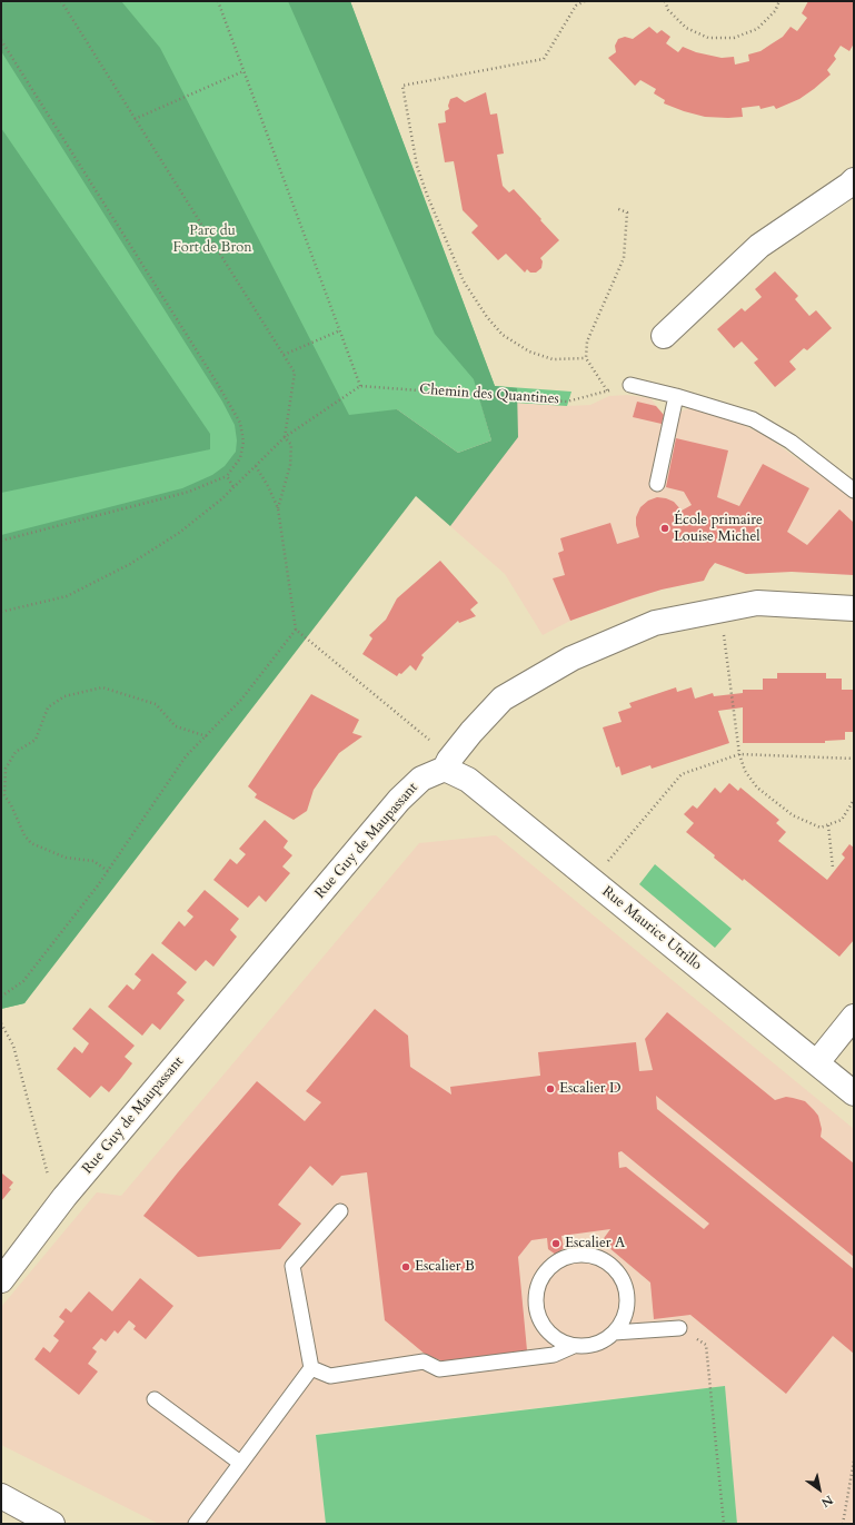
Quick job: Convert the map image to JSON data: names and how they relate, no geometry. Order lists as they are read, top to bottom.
{
  "streets": {
    "street": ["Rue Guy de Maupassant", "Rue Maurice Utrillo"],
    "path": ["Chemin des Quantines"]
  },
  "crossings": [
    ["Rue Guy de Maupassant", "Rue Maurice Utrillo"]
  ],
  "parks": ["Parc du Fort de Bron"],
  "places": [
    "École primaire Louise Michel",
    "Escalier D",
    "Escalier A",
    "Escalier B"
  ],
  "north": "bottom right"
}
